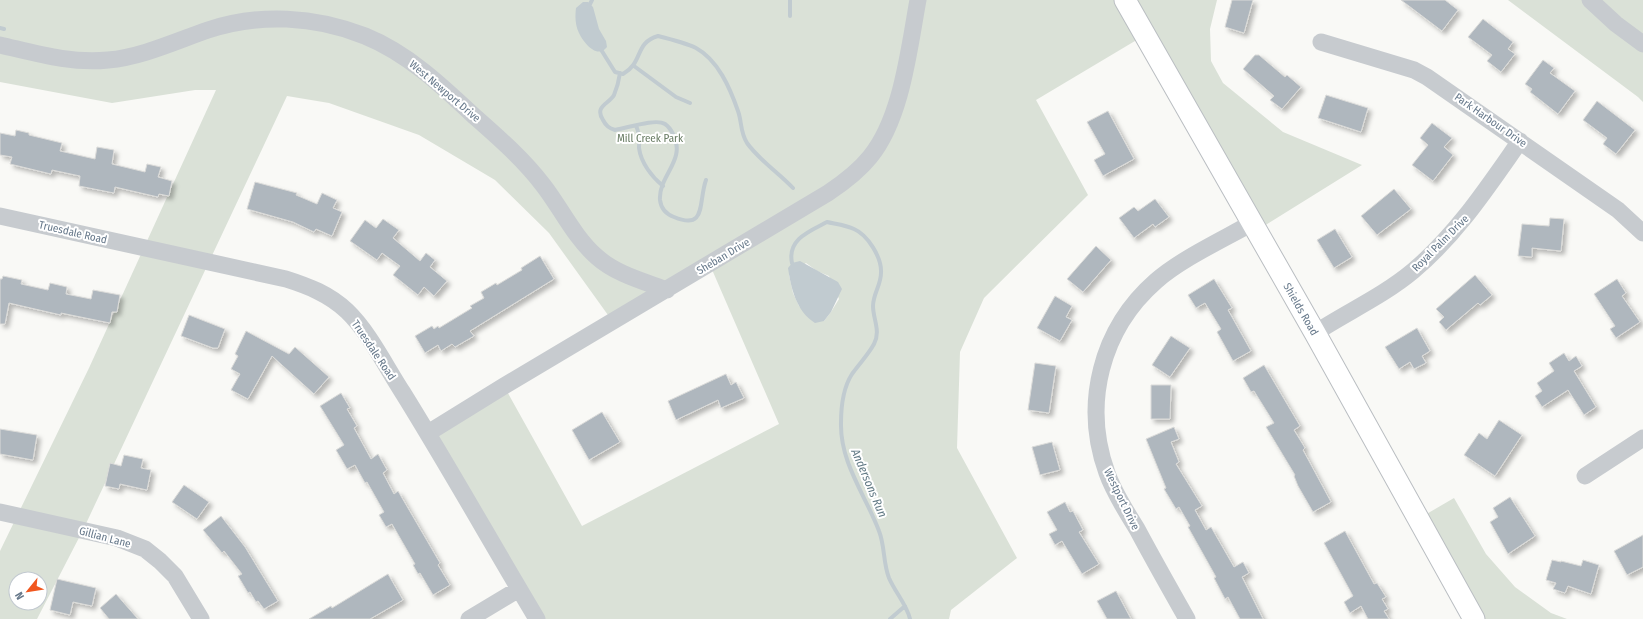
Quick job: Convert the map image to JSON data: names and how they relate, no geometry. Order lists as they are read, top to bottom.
{
  "streets": {
    "main road": ["Shields Road"],
    "street": [
      "West Newport Drive",
      "Park Harbour Drive",
      "Truesdale Road",
      "Royal Palm Drive",
      "Sheban Drive",
      "Westport Drive",
      "Gillian Lane"
    ]
  },
  "crossings": [
    ["West Newport Drive", "Sheban Drive"],
    ["Park Harbour Drive", "Royal Palm Drive"],
    ["Truesdale Road", "Sheban Drive"],
    ["Royal Palm Drive", "Shields Road"],
    ["Shields Road", "Westport Drive"]
  ],
  "water": ["Andersons Run"],
  "parks": ["Mill Creek Park"],
  "north": "bottom left"
}
